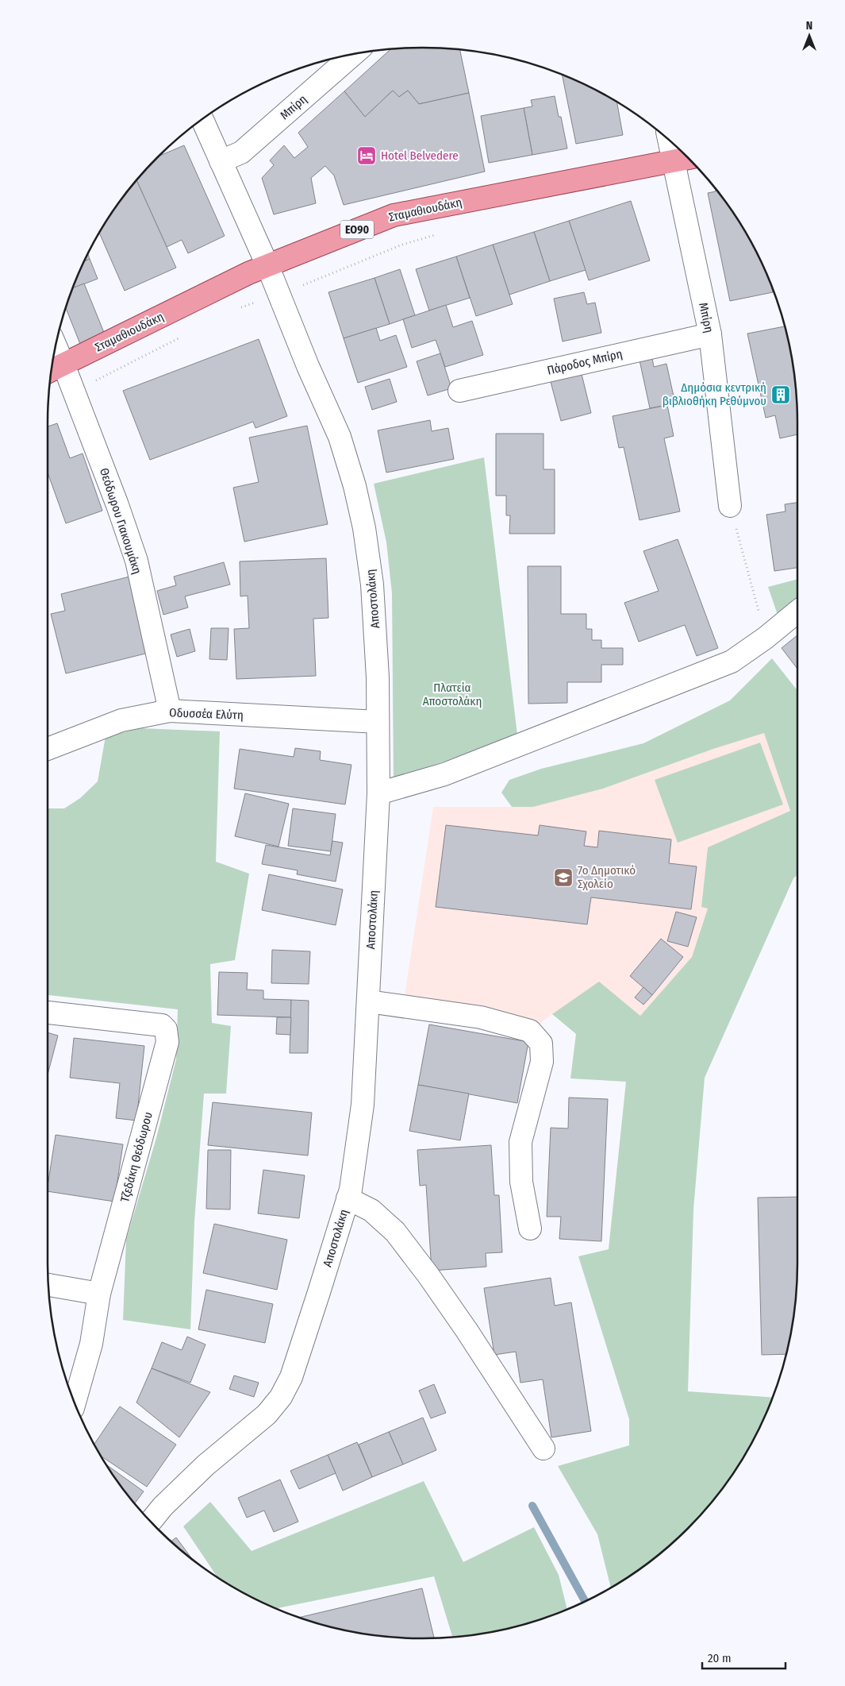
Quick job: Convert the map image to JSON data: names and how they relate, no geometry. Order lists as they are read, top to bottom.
{
  "streets": {
    "main road": ["Σταμαθιουδάκη", "ΕΟ90"],
    "street": [
      "Μπίρη",
      "Πάροδος Μπίρη",
      "Θεόδωρου Γιακουμάκη",
      "Αποστολάκη",
      "Οδυσσέα Ελύτη",
      "Τζεδάκη Θεόδωρου"
    ]
  },
  "crossings": [
    ["Μπίρη", "Σταμαθιουδάκη"],
    ["Μπίρη", "Πάροδος Μπίρη"],
    ["Μπίρη", "Αποστολάκη"],
    ["Σταμαθιουδάκη", "Θεόδωρου Γιακουμάκη"],
    ["Σταμαθιουδάκη", "Αποστολάκη"],
    ["Θεόδωρου Γιακουμάκη", "Οδυσσέα Ελύτη"],
    ["Αποστολάκη", "Οδυσσέα Ελύτη"]
  ],
  "parks": ["Πλατεία Αποστολάκη"],
  "places": {
    "hotel": ["Hotel Belvedere"],
    "building": ["Δημόσια κεντρική βιβλιοθήκη Ρεθύμνου"],
    "school or university": ["7ο Δημοτικό Σχολείο"]
  },
  "scale_bar": "20 m",
  "north": "top"
}
